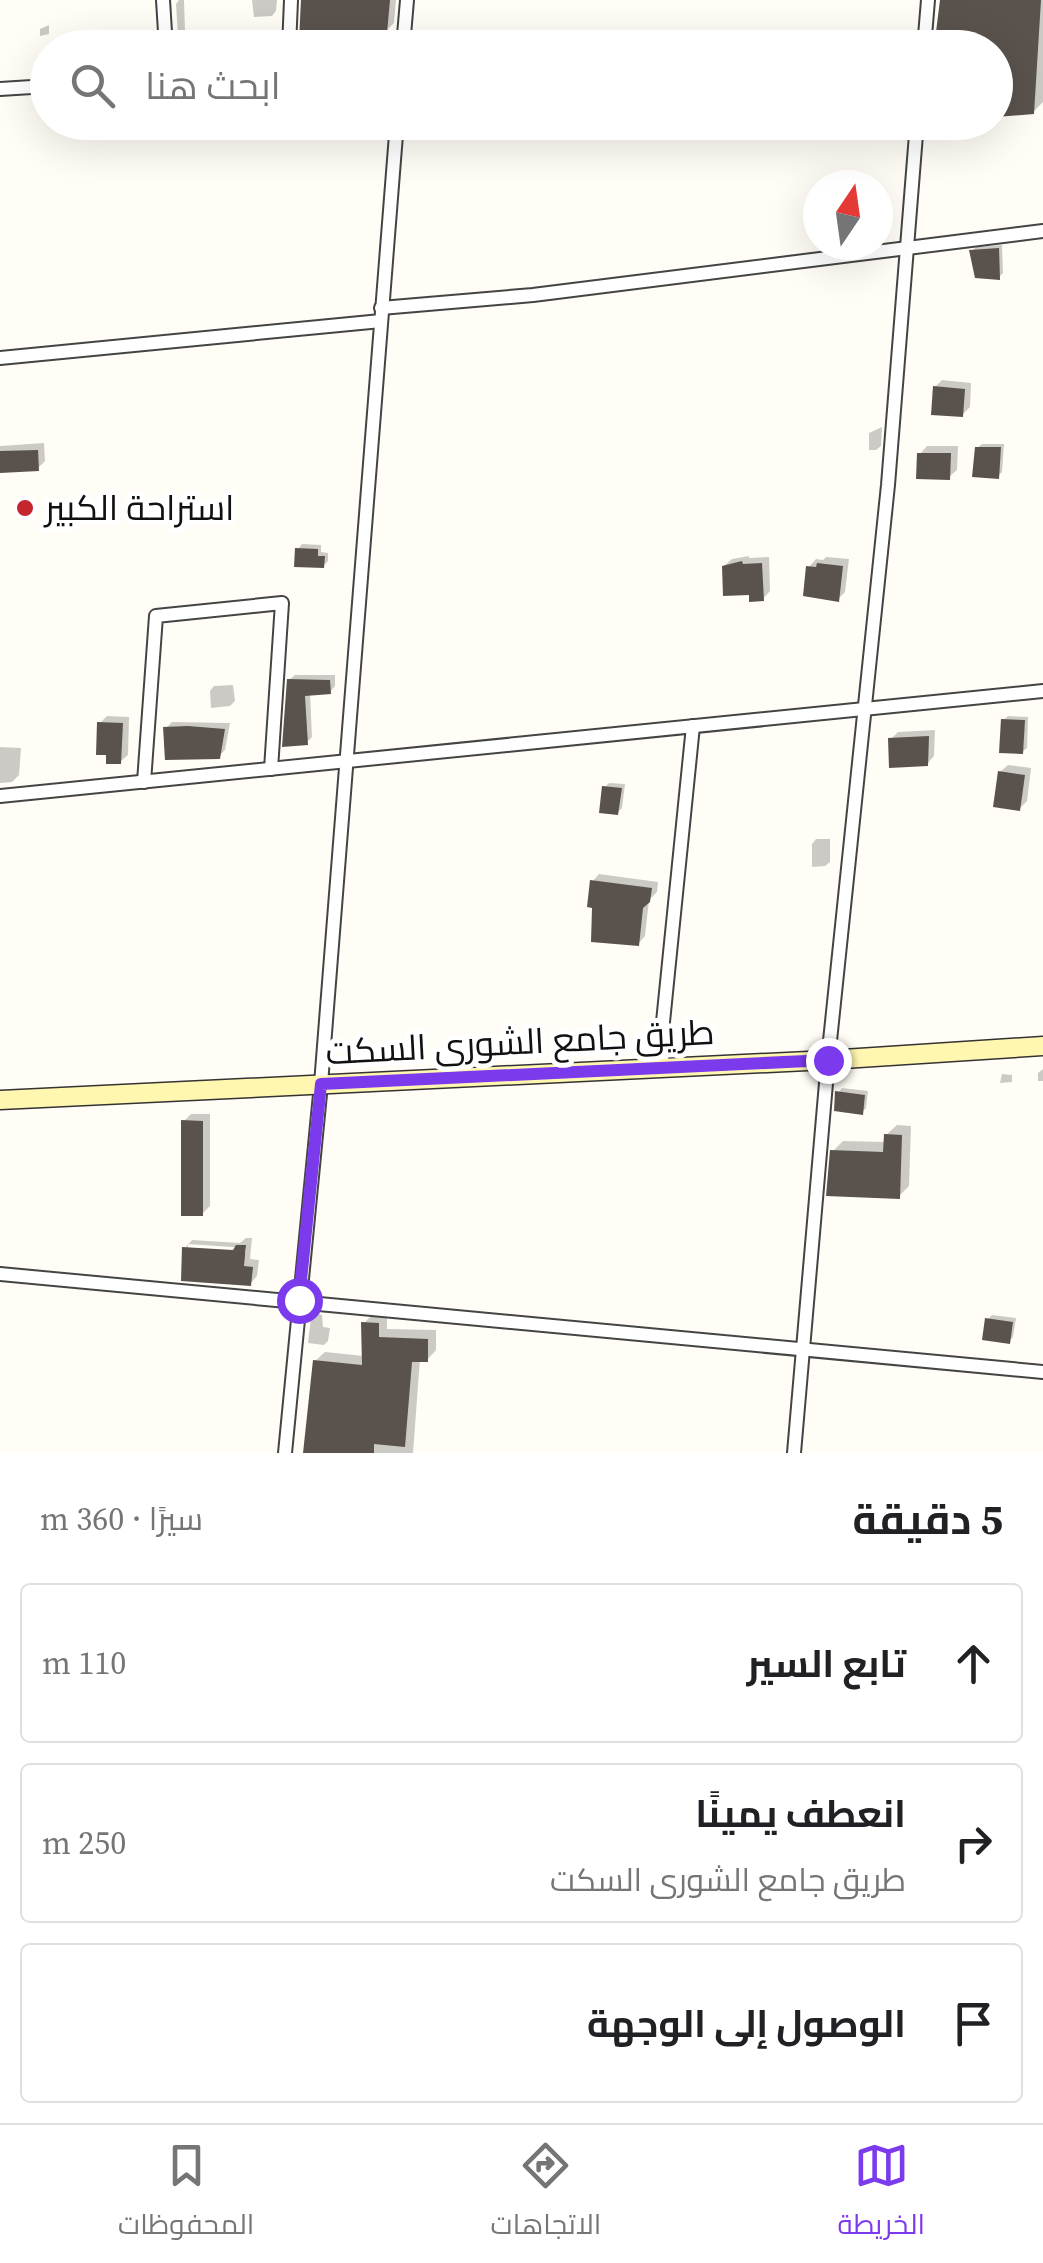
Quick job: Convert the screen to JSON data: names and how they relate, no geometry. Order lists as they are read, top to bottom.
{
  "streets": {
    "main road": ["طريق جامع الشورى السكت"]
  },
  "places": ["استراحة الكبير"],
  "north": "top",
  "page": {
    "search": "ابحث هنا",
    "heading": ["5 دقيقة", "سيرًا · 360 m"],
    "list": [
      ["تابع السير", "110 m"],
      ["انعطف يمينًا", "طريق جامع الشورى السكت", "250 m"],
      "الوصول إلى الوجهة"
    ],
    "nav": ["الخريطة", "الاتجاهات", "المحفوظات"]
  }
}
